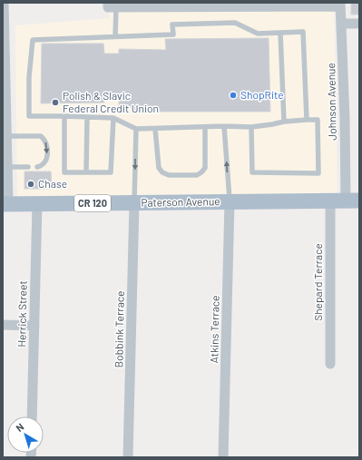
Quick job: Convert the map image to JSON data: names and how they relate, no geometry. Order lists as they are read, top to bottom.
{
  "streets": {
    "main road": ["Paterson Avenue", "CR 120"],
    "street": [
      "Johnson Avenue",
      "Shepard Terrace",
      "Herrick Street",
      "Bobbink Terrace",
      "Atkins Terrace"
    ]
  },
  "crossings": [
    ["Johnson Avenue", "Paterson Avenue"],
    ["Paterson Avenue", "Shepard Terrace"],
    ["Paterson Avenue", "Herrick Street"],
    ["Paterson Avenue", "Bobbink Terrace"],
    ["Paterson Avenue", "Atkins Terrace"]
  ],
  "places": ["ShopRite", "Polish & Slavic Federal Credit Union", "Chase"],
  "north": "top left"
}
